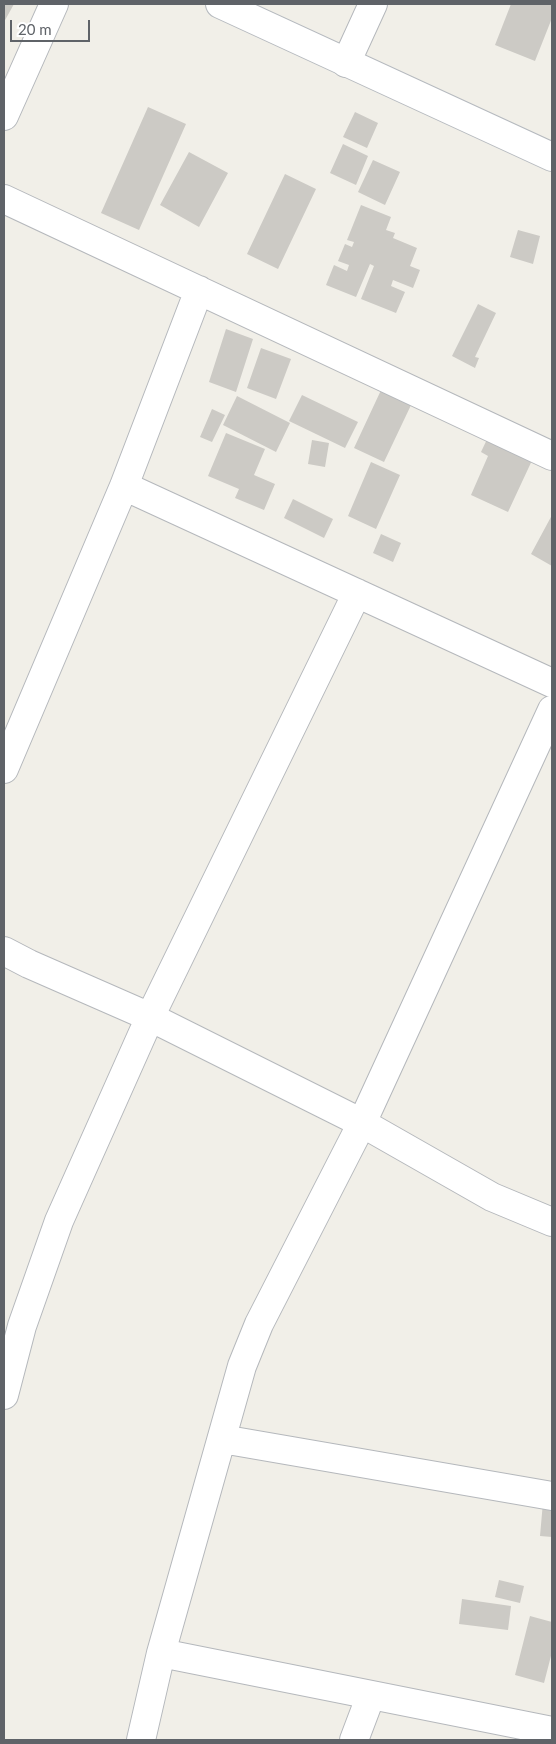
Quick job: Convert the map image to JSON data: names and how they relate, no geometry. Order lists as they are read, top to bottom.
{
  "scale_bar": "20 m"
}
